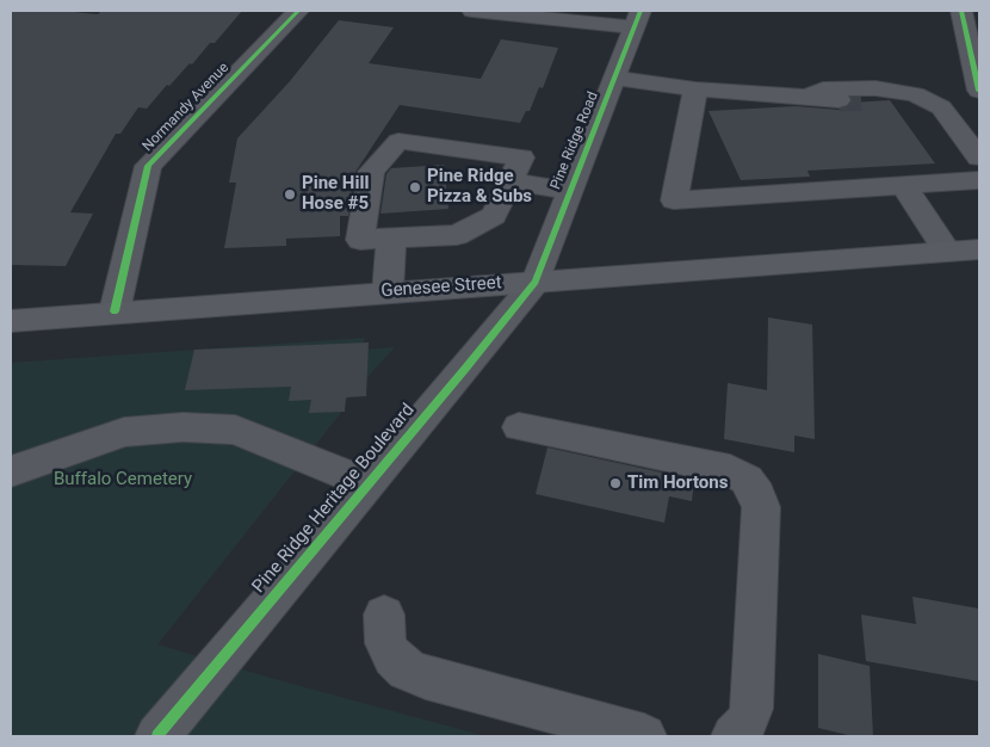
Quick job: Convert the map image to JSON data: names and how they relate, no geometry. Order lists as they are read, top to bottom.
{
  "streets": {
    "main road": ["Genesee Street"],
    "street": ["Normandy Avenue", "Pine Ridge Road", "Pine Ridge Heritage Boulevard"]
  },
  "crossings": [
    ["Normandy Avenue", "Genesee Street"],
    ["Pine Ridge Road", "Genesee Street"],
    ["Pine Ridge Road", "Pine Ridge Heritage Boulevard"],
    ["Genesee Street", "Pine Ridge Heritage Boulevard"]
  ],
  "parks": ["Buffalo Cemetery"],
  "places": ["Pine Ridge Pizza & Subs", "Pine Hill Hose #5", "Tim Hortons"]
}
